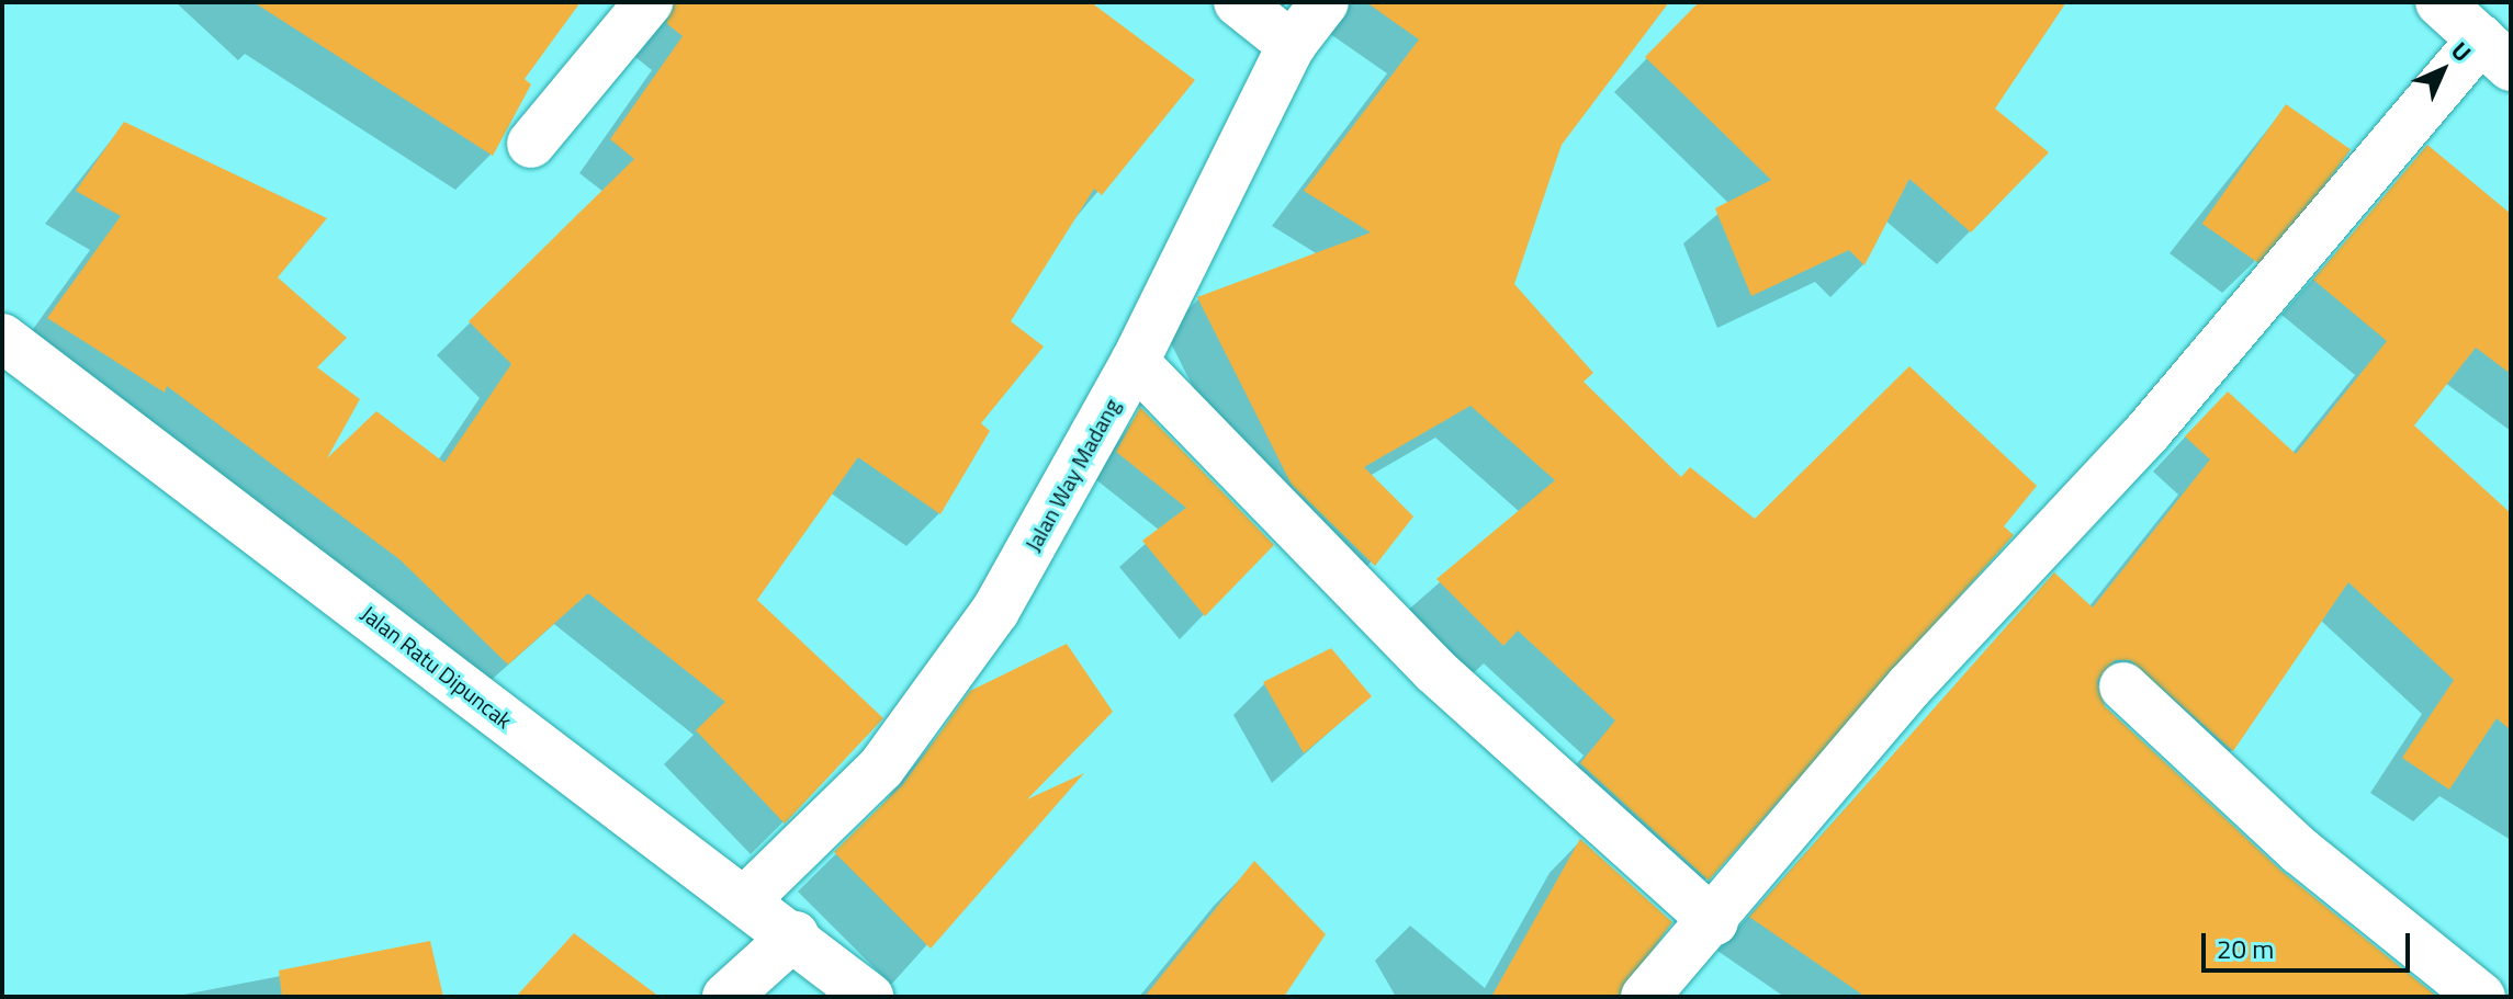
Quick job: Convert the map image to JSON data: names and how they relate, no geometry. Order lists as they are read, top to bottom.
{
  "streets": {
    "street": ["Jalan Way Madang", "Jalan Ratu Dipuncak"]
  },
  "crossings": [
    ["Jalan Way Madang", "Jalan Ratu Dipuncak"]
  ],
  "scale_bar": "20 m",
  "north": "top right"
}
